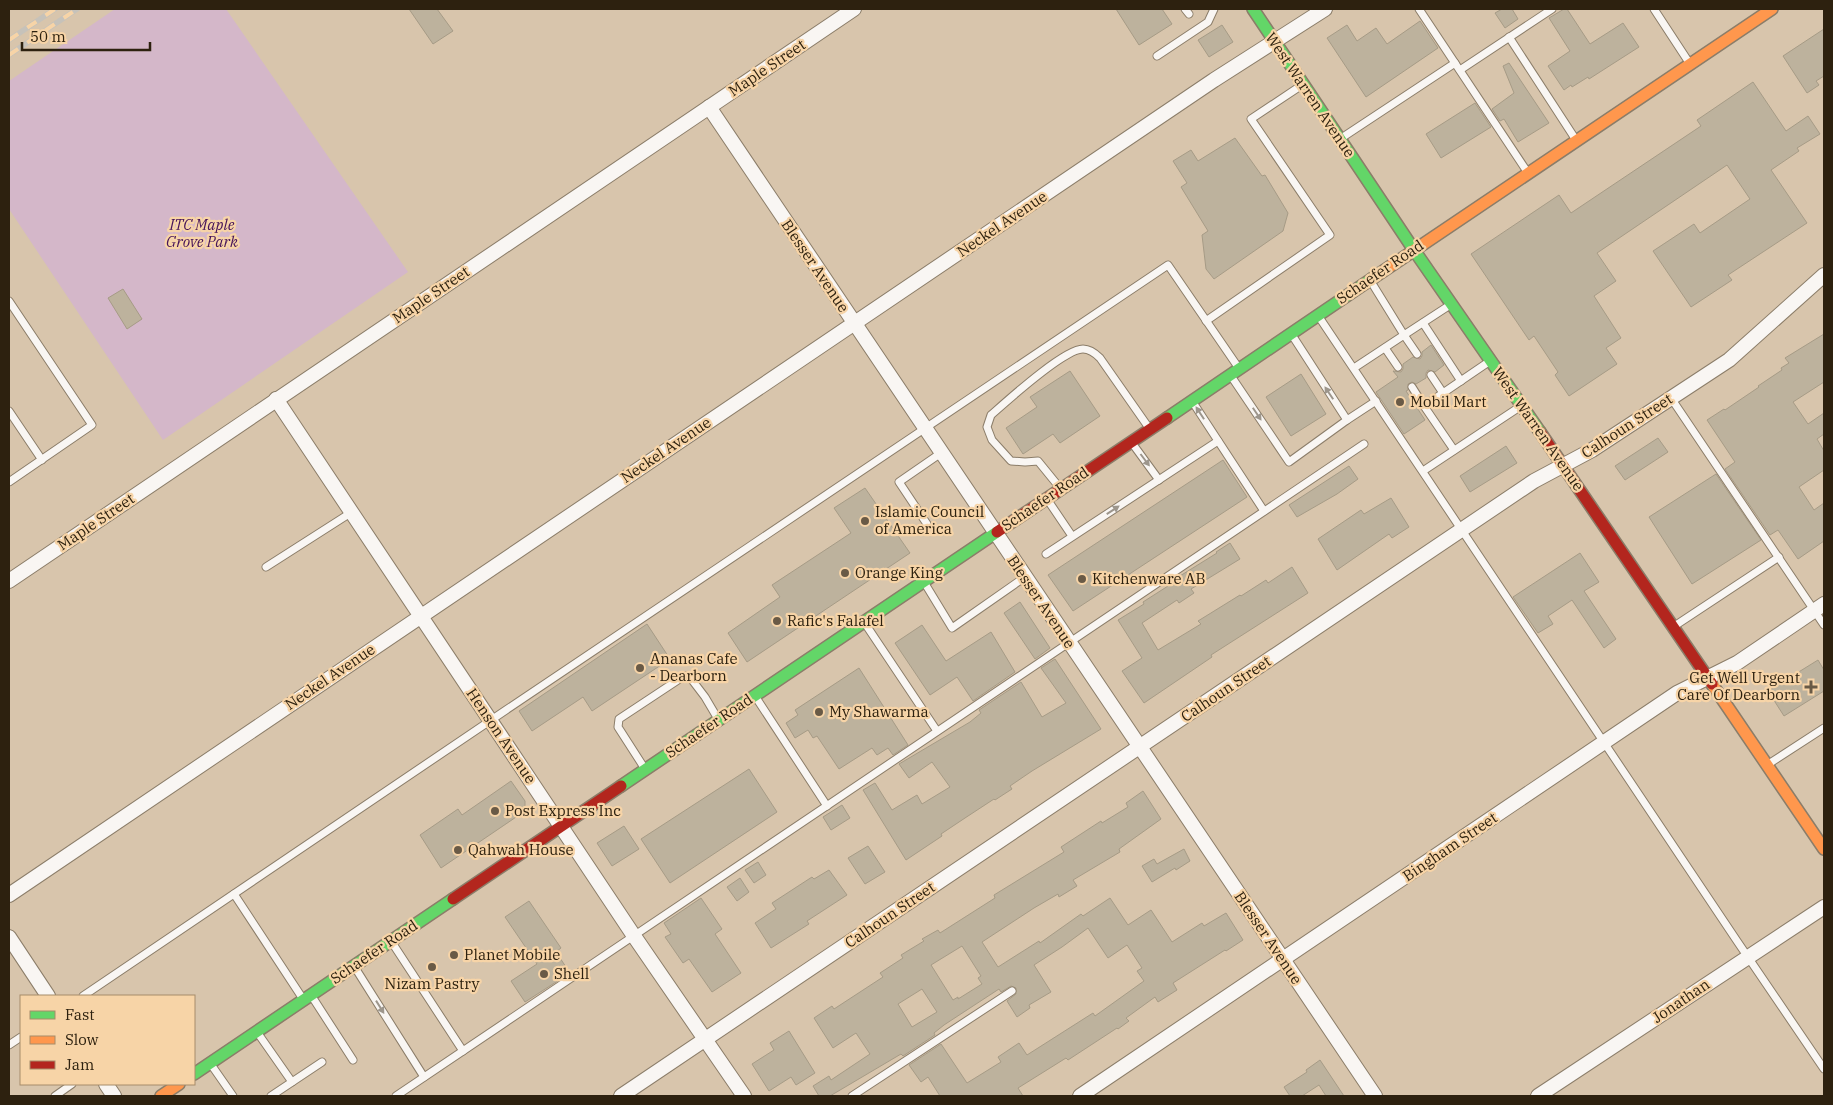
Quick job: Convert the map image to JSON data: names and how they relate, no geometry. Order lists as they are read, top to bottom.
{
  "streets": {
    "main road": ["West Warren Avenue", "Schaefer Road"],
    "street": [
      "Maple Street",
      "Neckel Avenue",
      "Blesser Avenue",
      "Calhoun Street",
      "Henson Avenue",
      "Bingham Street",
      "Jonathan"
    ]
  },
  "crossings": [
    ["Maple Street", "Blesser Avenue"],
    ["Maple Street", "Henson Avenue"],
    ["West Warren Avenue", "Neckel Avenue"],
    ["West Warren Avenue", "Schaefer Road"],
    ["West Warren Avenue", "Calhoun Street"],
    ["West Warren Avenue", "Bingham Street"],
    ["Neckel Avenue", "Blesser Avenue"],
    ["Neckel Avenue", "Henson Avenue"],
    ["Blesser Avenue", "Schaefer Road"],
    ["Blesser Avenue", "Calhoun Street"],
    ["Blesser Avenue", "Bingham Street"],
    ["Schaefer Road", "Henson Avenue"],
    ["Calhoun Street", "Henson Avenue"]
  ],
  "parks": ["ITC Maple Grove Park"],
  "places": {
    "other": [
      "Mobil Mart",
      "Islamic Council of America",
      "Orange King",
      "Kitchenware AB",
      "Rafic's Falafel",
      "Ananas Cafe - Dearborn",
      "My Shawarma",
      "Post Express Inc",
      "Qahwah House",
      "Planet Mobile",
      "Nizam Pastry",
      "Shell"
    ],
    "health": ["Get Well Urgent Care Of Dearborn"]
  },
  "legend": ["Fast", "Slow", "Jam"],
  "scale_bar": "50 m"
}
